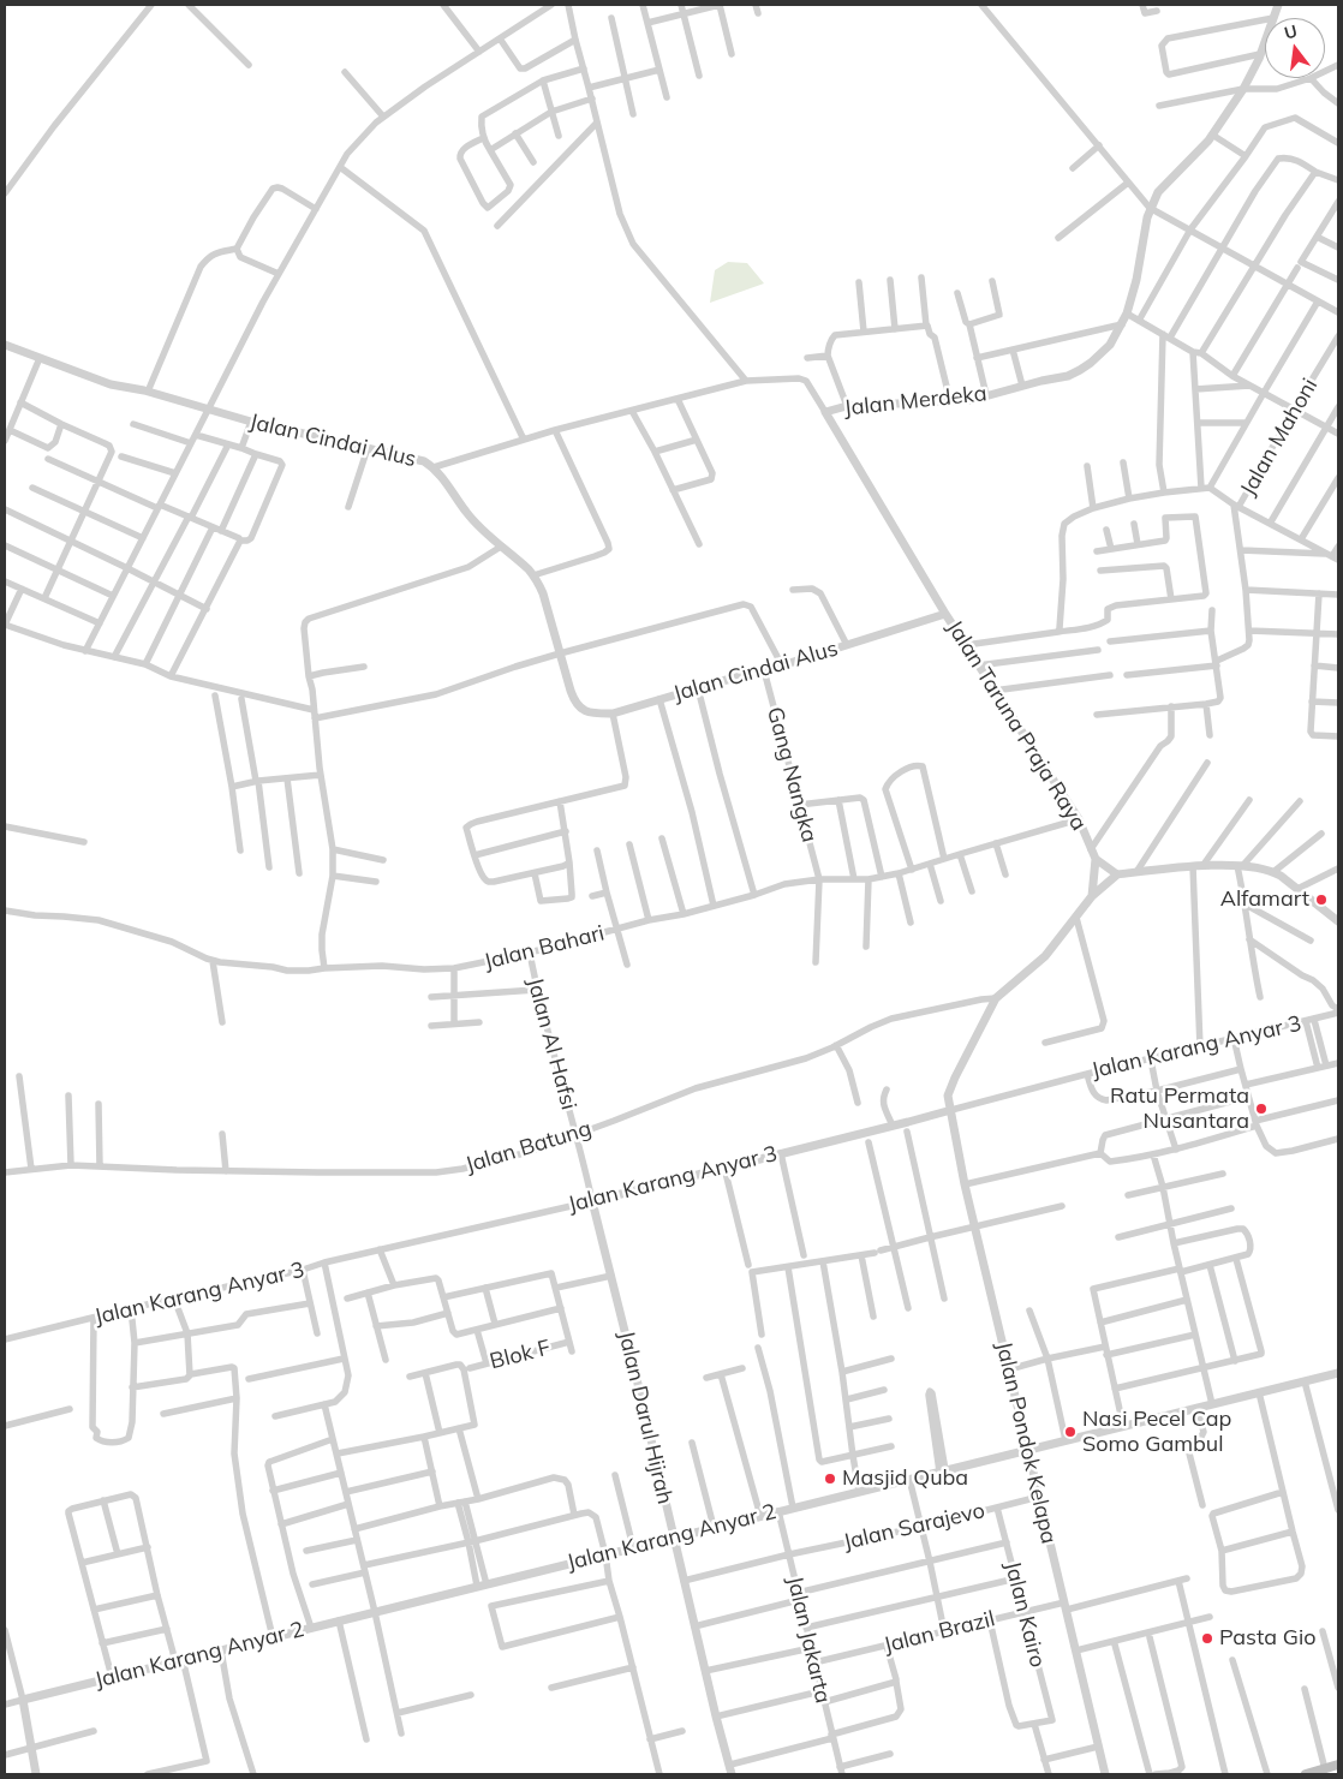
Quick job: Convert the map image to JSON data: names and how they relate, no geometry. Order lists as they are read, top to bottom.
{
  "streets": {
    "street": [
      "Jalan Merdeka",
      "Jalan Mahoni",
      "Jalan Cindai Alus",
      "Jalan Taruna Praja Raya",
      "Gang Nangka",
      "Jalan Bahari",
      "Jalan Al Hafsi",
      "Jalan Karang Anyar 3",
      "Jalan Batung",
      "Blok F",
      "Jalan Darul Hijrah",
      "Jalan Pondok Kelapa",
      "Jalan Sarajevo",
      "Jalan Karang Anyar 2",
      "Jalan Kairo",
      "Jalan Brazil",
      "Jalan Jakarta"
    ]
  },
  "crossings": [
    ["Jalan Merdeka", "Jalan Taruna Praja Raya"],
    ["Jalan Cindai Alus", "Jalan Taruna Praja Raya"],
    ["Jalan Cindai Alus", "Gang Nangka"],
    ["Jalan Taruna Praja Raya", "Jalan Bahari"],
    ["Gang Nangka", "Jalan Bahari"],
    ["Jalan Bahari", "Jalan Al Hafsi"],
    ["Jalan Al Hafsi", "Jalan Karang Anyar 3"],
    ["Jalan Al Hafsi", "Jalan Batung"],
    ["Jalan Al Hafsi", "Jalan Darul Hijrah"],
    ["Jalan Karang Anyar 3", "Jalan Darul Hijrah"],
    ["Jalan Karang Anyar 3", "Jalan Pondok Kelapa"],
    ["Jalan Batung", "Jalan Pondok Kelapa"],
    ["Jalan Darul Hijrah", "Jalan Sarajevo"],
    ["Jalan Darul Hijrah", "Jalan Karang Anyar 2"],
    ["Jalan Pondok Kelapa", "Jalan Sarajevo"],
    ["Jalan Pondok Kelapa", "Jalan Karang Anyar 2"],
    ["Jalan Pondok Kelapa", "Jalan Brazil"],
    ["Jalan Sarajevo", "Jalan Kairo"],
    ["Jalan Sarajevo", "Jalan Jakarta"],
    ["Jalan Karang Anyar 2", "Jalan Jakarta"],
    ["Jalan Kairo", "Jalan Brazil"],
    ["Jalan Brazil", "Jalan Jakarta"]
  ],
  "places": [
    "Alfamart",
    "Ratu Permata Nusantara",
    "Nasi Pecel Cap Somo Gambul",
    "Masjid Quba",
    "Pasta Gio"
  ],
  "north": "top"
}
